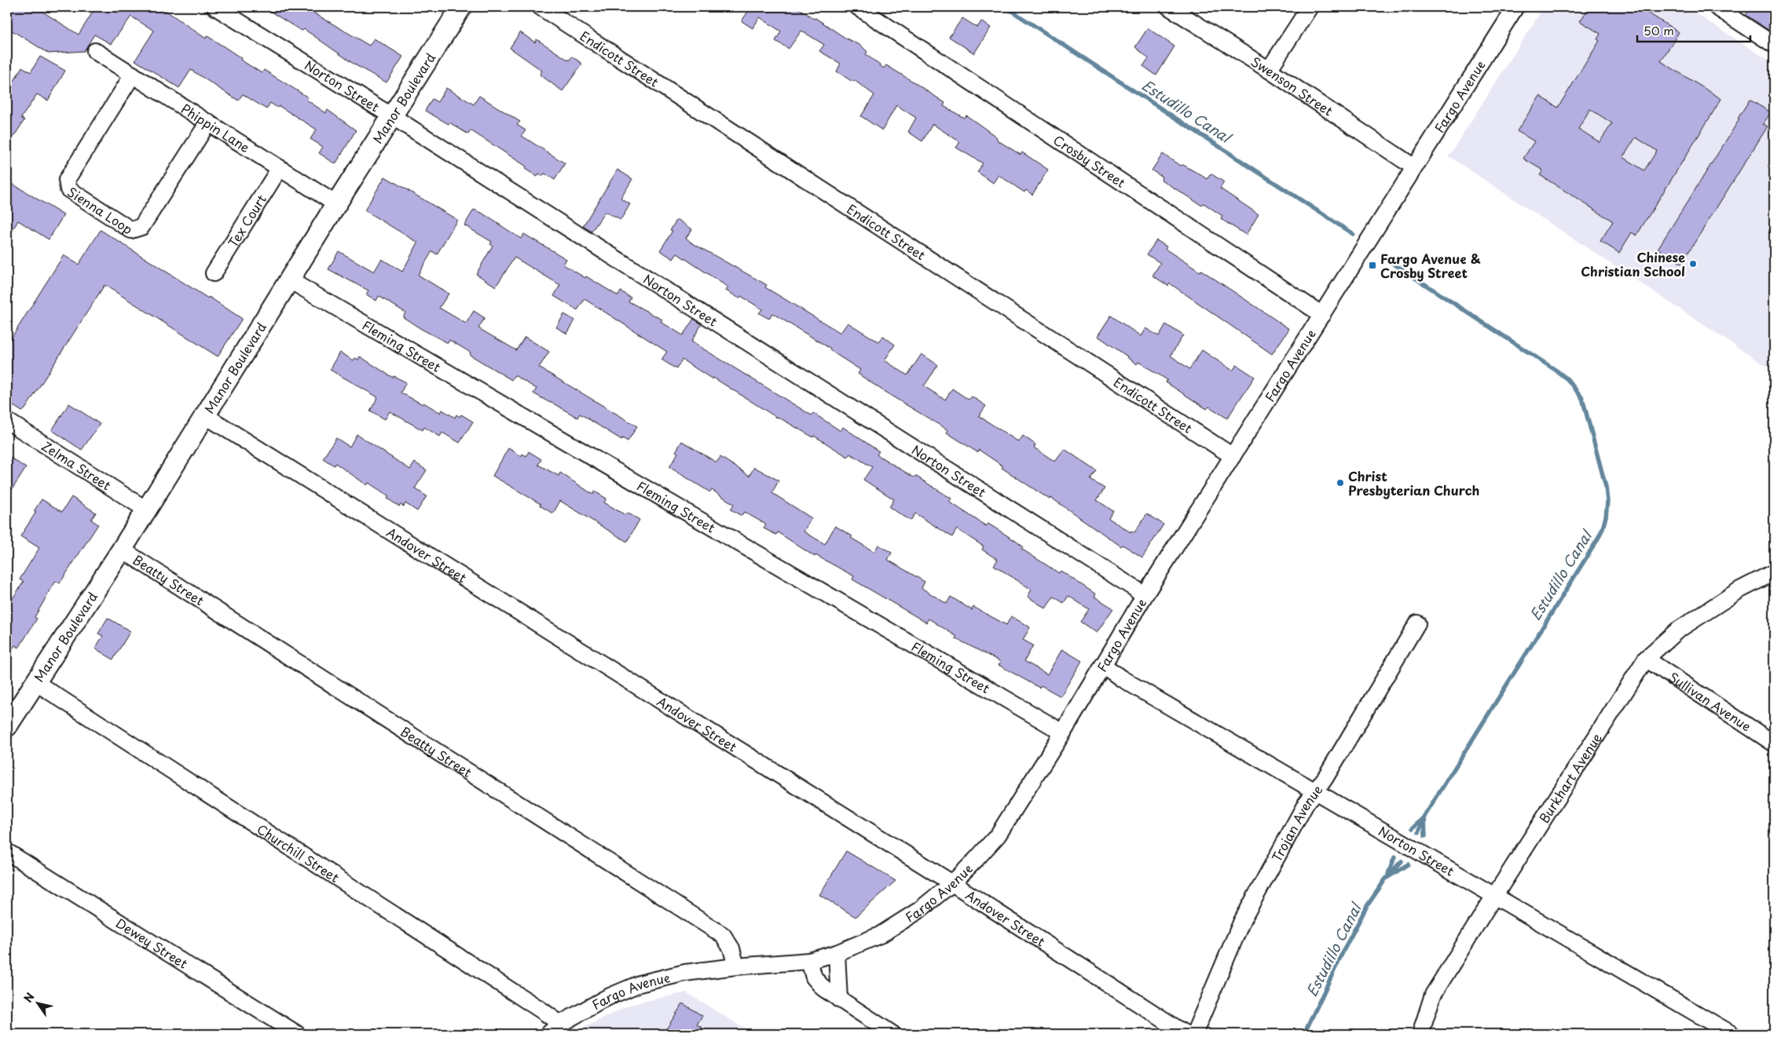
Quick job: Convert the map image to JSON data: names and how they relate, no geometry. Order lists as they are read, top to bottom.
{
  "streets": {
    "street": [
      "Endicott Street",
      "Norton Street",
      "Swenson Street",
      "Fargo Avenue",
      "Manor Boulevard",
      "Phippin Lane",
      "Crosby Street",
      "Sienna Loop",
      "Tex Court",
      "Fleming Street",
      "Zelma Street",
      "Andover Street",
      "Beatty Street",
      "Sullivan Avenue",
      "Burkhart Avenue",
      "Trojan Avenue",
      "Churchill Street",
      "Dewey Street"
    ]
  },
  "crossings": [
    ["Endicott Street", "Fargo Avenue"],
    ["Norton Street", "Fargo Avenue"],
    ["Norton Street", "Manor Boulevard"],
    ["Norton Street", "Burkhart Avenue"],
    ["Norton Street", "Trojan Avenue"],
    ["Swenson Street", "Fargo Avenue"],
    ["Fargo Avenue", "Crosby Street"],
    ["Fargo Avenue", "Fleming Street"],
    ["Fargo Avenue", "Andover Street"],
    ["Fargo Avenue", "Beatty Street"],
    ["Fargo Avenue", "Churchill Street"],
    ["Manor Boulevard", "Phippin Lane"],
    ["Manor Boulevard", "Fleming Street"],
    ["Manor Boulevard", "Zelma Street"],
    ["Manor Boulevard", "Andover Street"],
    ["Manor Boulevard", "Beatty Street"],
    ["Manor Boulevard", "Churchill Street"],
    ["Phippin Lane", "Sienna Loop"],
    ["Phippin Lane", "Tex Court"],
    ["Sullivan Avenue", "Burkhart Avenue"]
  ],
  "water": ["Estudillo Canal"],
  "places": {
    "other": ["Chinese Christian School", "Christ Presbyterian Church"],
    "transit": ["Fargo Avenue & Crosby Street"]
  },
  "scale_bar": "50 m",
  "north": "top left"
}
